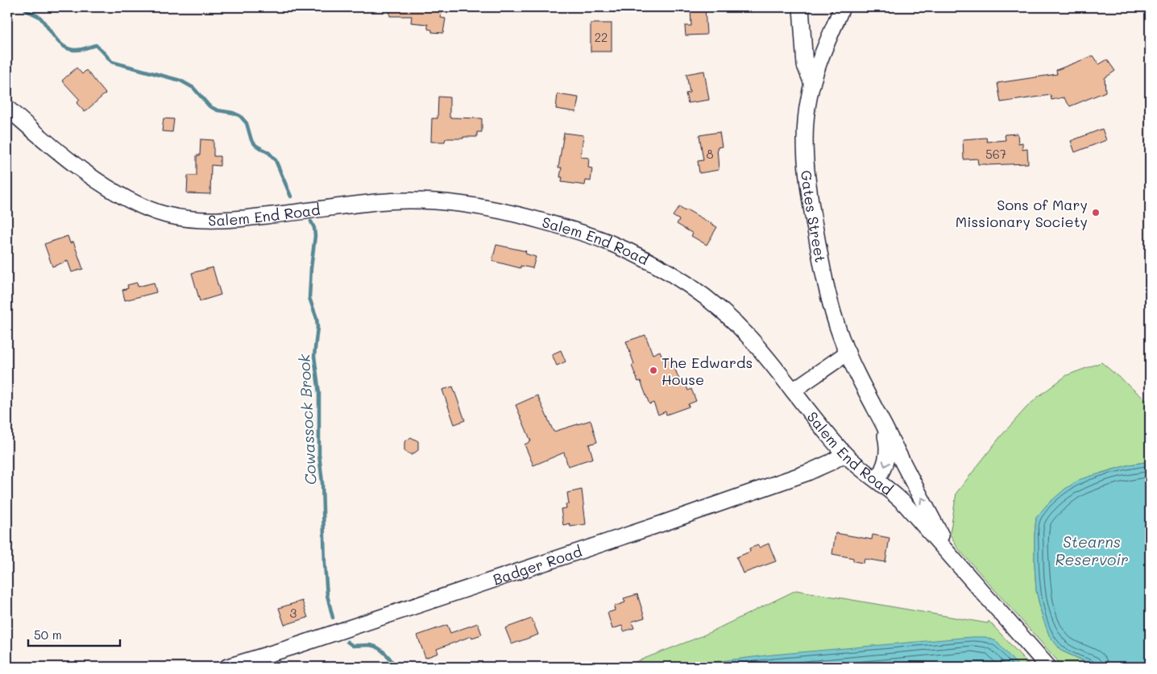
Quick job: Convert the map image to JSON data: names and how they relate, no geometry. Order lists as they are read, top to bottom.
{
  "streets": {
    "street": ["Salem End Road", "Gates Street", "Badger Road"]
  },
  "crossings": [
    ["Salem End Road", "Gates Street"],
    ["Salem End Road", "Badger Road"]
  ],
  "water": ["Cowassock Brook", "Stearns Reservoir"],
  "places": ["Sons of Mary Missionary Society", "The Edwards House"],
  "house_numbers": [
    "22",
    "8",
    "567",
    "3"
  ],
  "scale_bar": "50 m"
}
